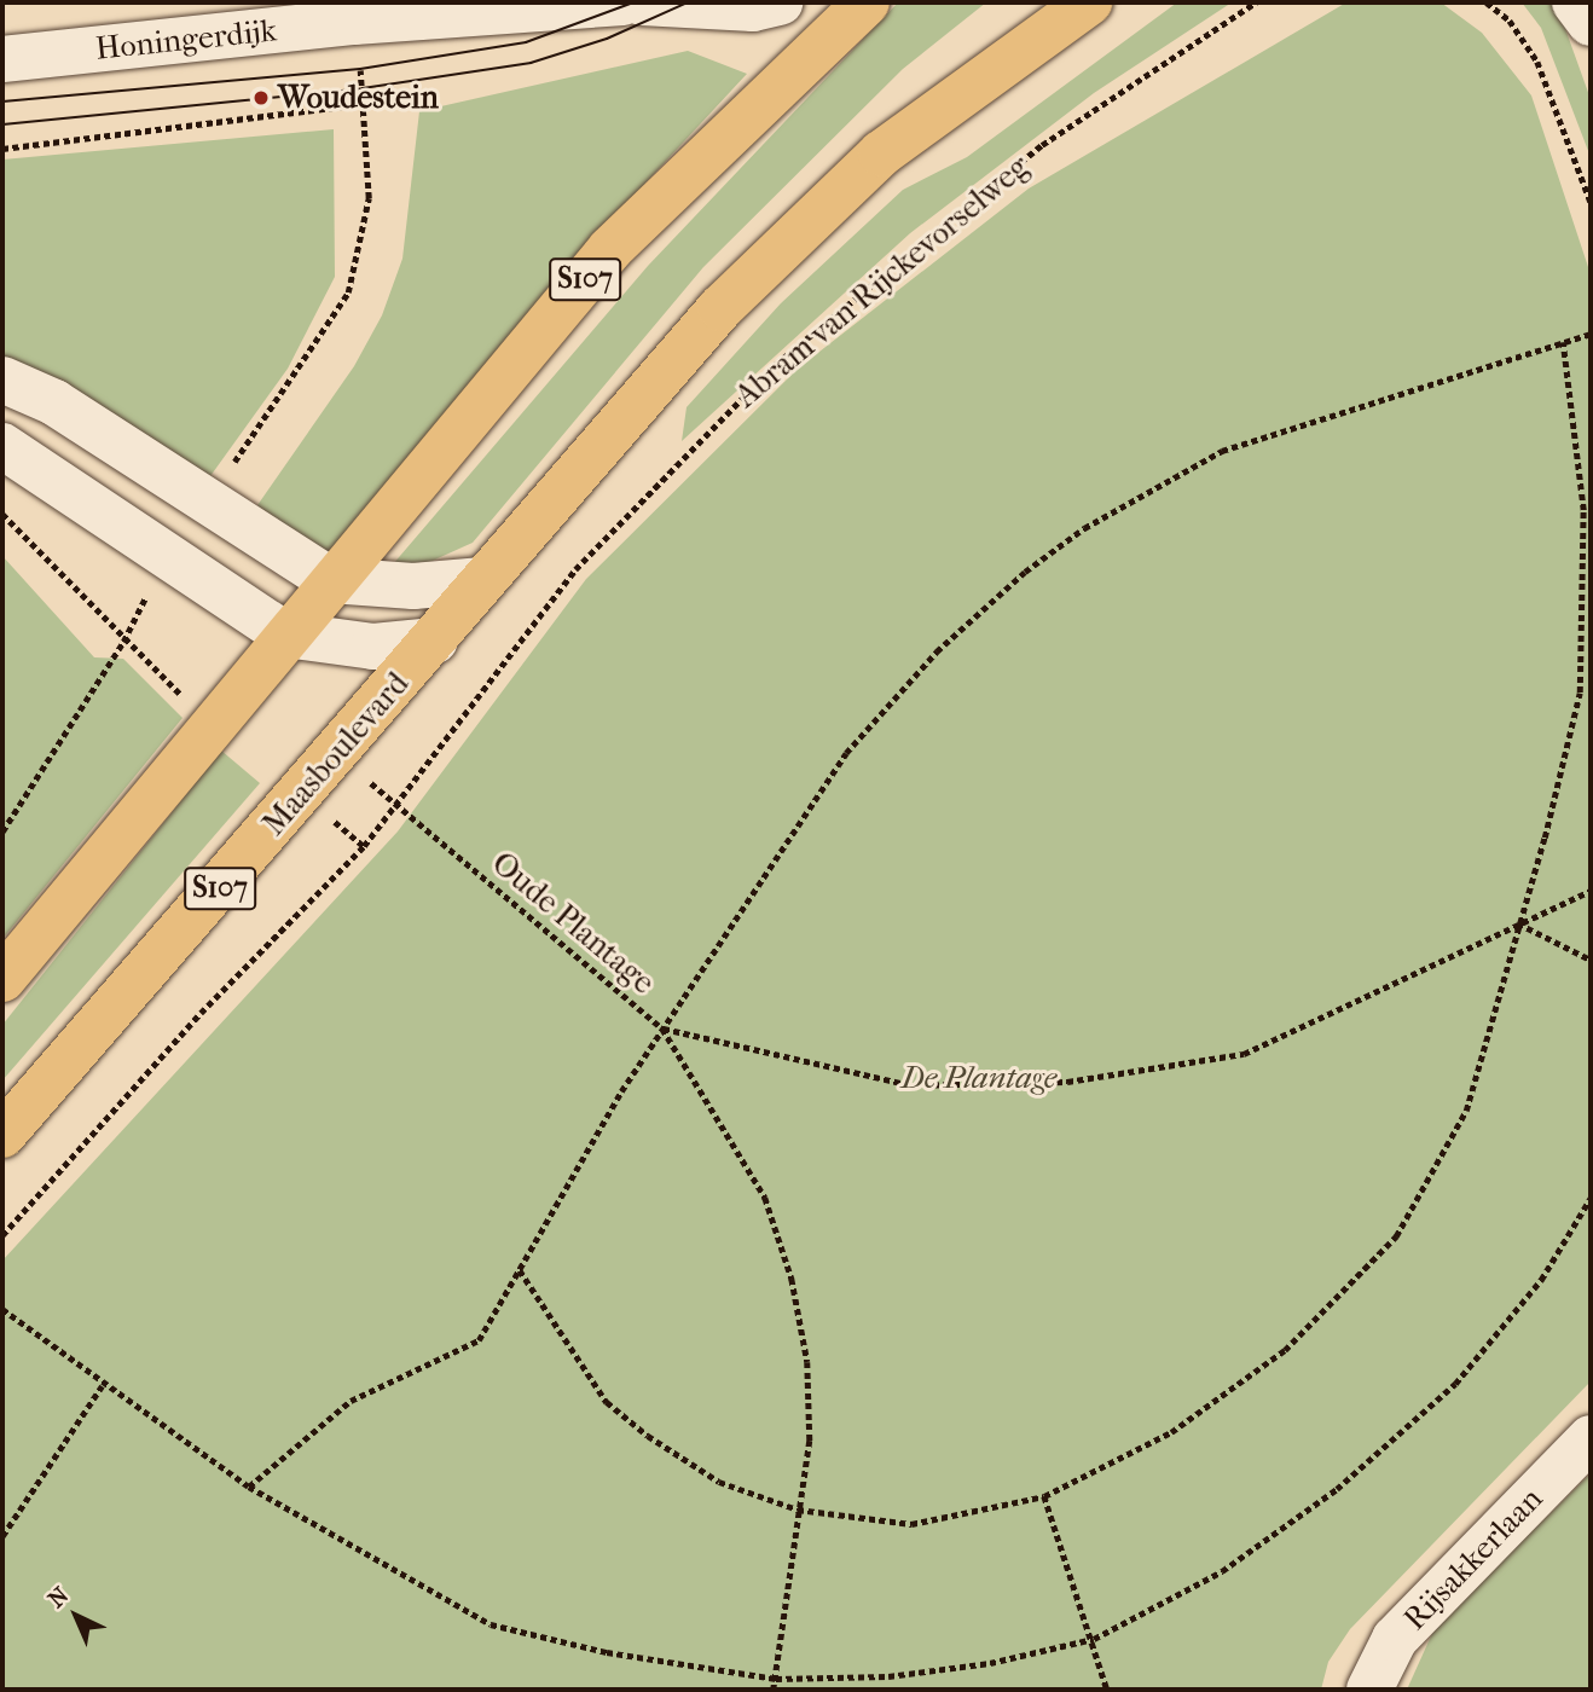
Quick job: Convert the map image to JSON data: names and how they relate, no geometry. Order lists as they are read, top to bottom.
{
  "streets": {
    "main road": ["S107", "Maasboulevard"],
    "street": ["Honingerdijk", "Rijsakkerlaan"],
    "path": ["Abram van Rijckevorselweg", "Oude Plantage"]
  },
  "crossings": [
    ["S107", "Maasboulevard"],
    ["Abram van Rijckevorselweg", "Oude Plantage"]
  ],
  "parks": ["De Plantage"],
  "places": ["Woudestein"],
  "north": "top left"
}
